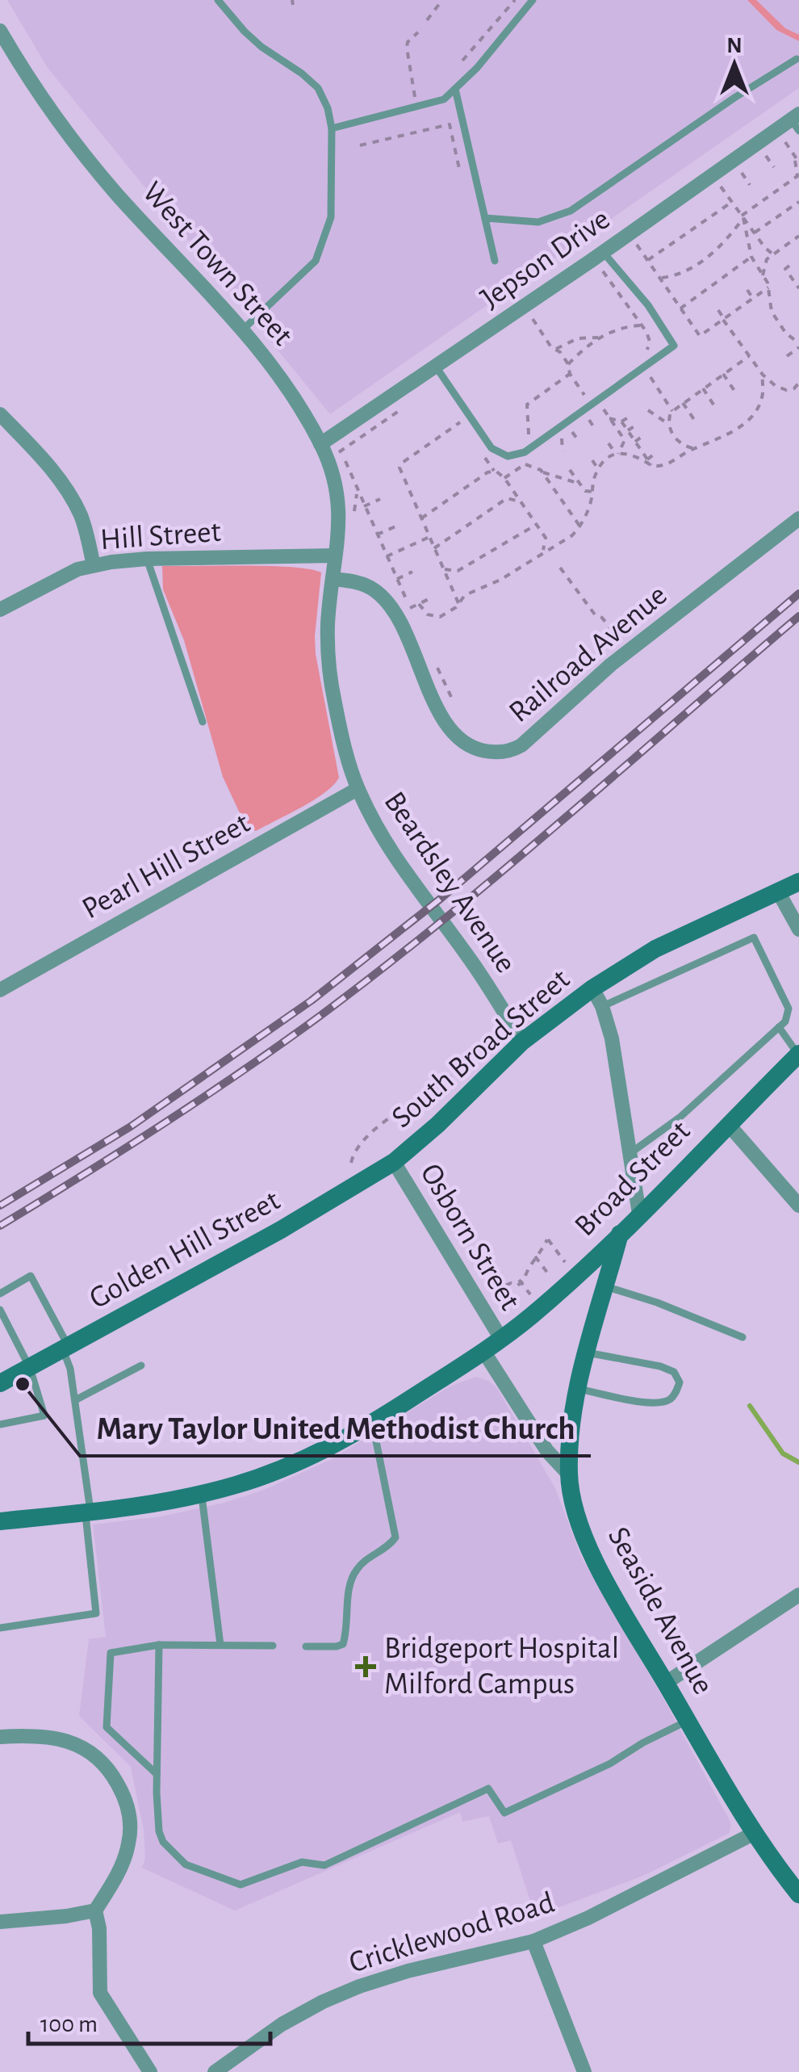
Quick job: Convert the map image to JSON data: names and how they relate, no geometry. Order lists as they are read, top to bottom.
{
  "streets": {
    "main road": [
      "South Broad Street",
      "Broad Street",
      "Golden Hill Street",
      "Seaside Avenue"
    ],
    "street": [
      "Jepson Drive",
      "West Town Street",
      "Hill Street",
      "Railroad Avenue",
      "Pearl Hill Street",
      "Beardsley Avenue",
      "Osborn Street",
      "Cricklewood Road"
    ]
  },
  "crossings": [
    ["Jepson Drive", "West Town Street"],
    ["West Town Street", "Hill Street"],
    ["West Town Street", "Beardsley Avenue"],
    ["Hill Street", "Beardsley Avenue"],
    ["Railroad Avenue", "Beardsley Avenue"],
    ["Pearl Hill Street", "Beardsley Avenue"],
    ["Beardsley Avenue", "South Broad Street"],
    ["South Broad Street", "Osborn Street"],
    ["South Broad Street", "Golden Hill Street"],
    ["Broad Street", "Osborn Street"],
    ["Broad Street", "Seaside Avenue"],
    ["Osborn Street", "Golden Hill Street"],
    ["Seaside Avenue", "Cricklewood Road"]
  ],
  "places": {
    "other": ["Mary Taylor United Methodist Church"],
    "health": ["Bridgeport Hospital Milford Campus"]
  },
  "scale_bar": "100 m",
  "north": "top"
}
